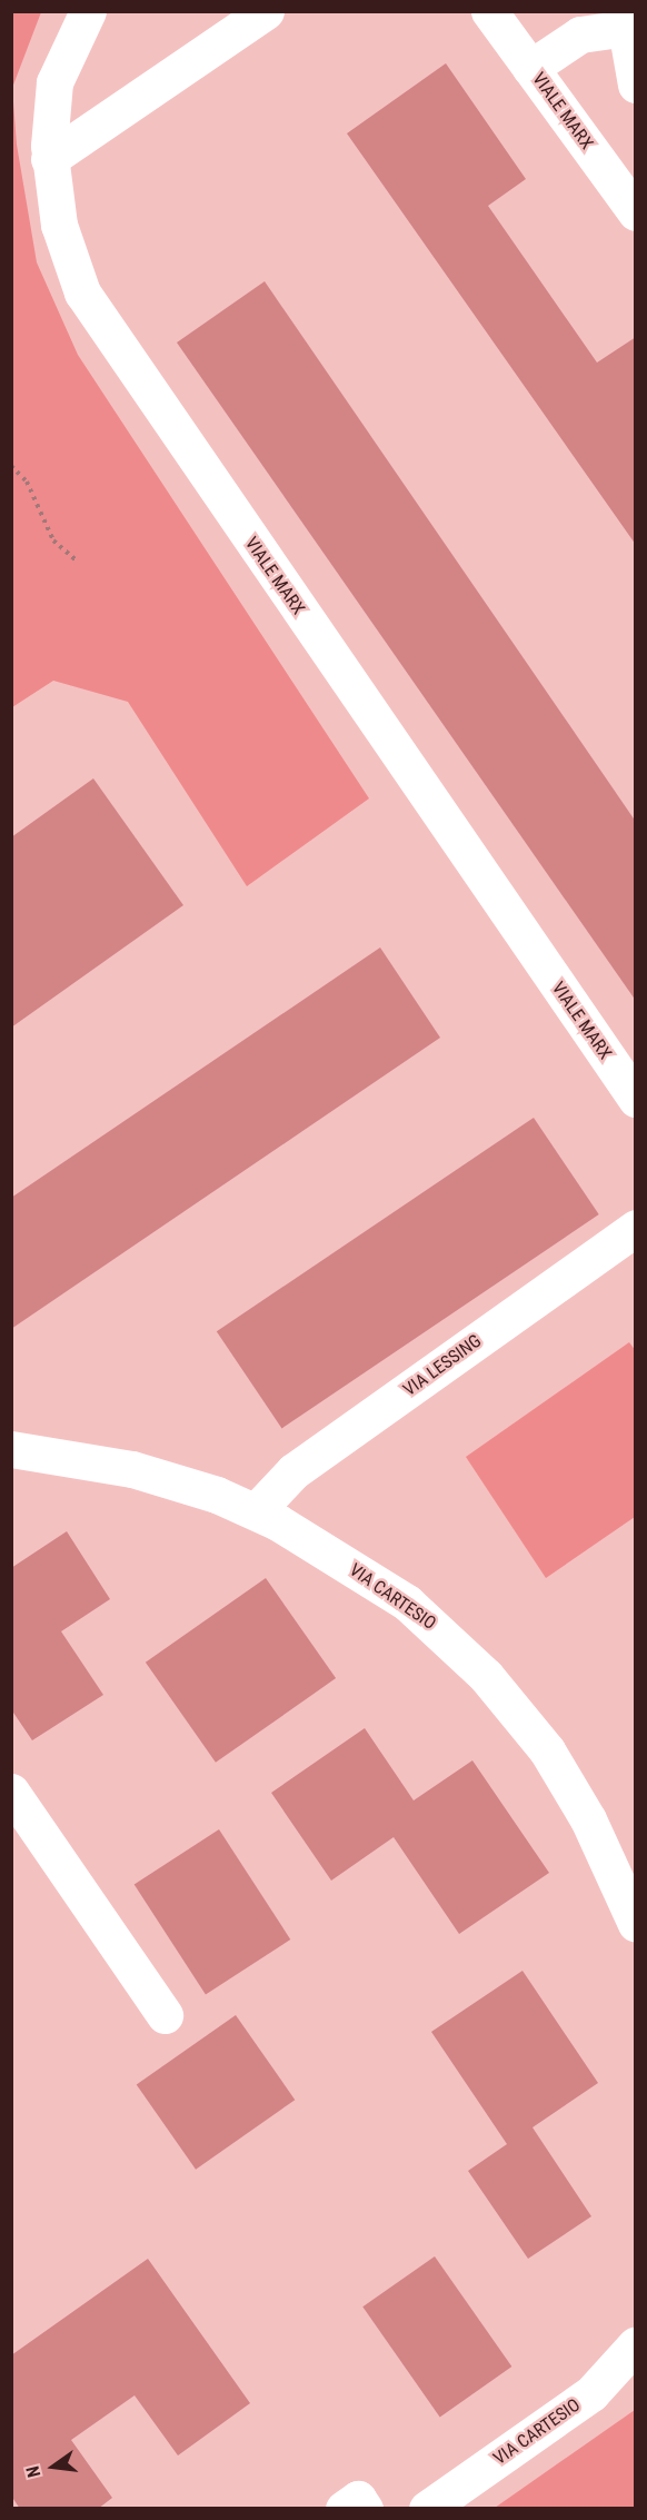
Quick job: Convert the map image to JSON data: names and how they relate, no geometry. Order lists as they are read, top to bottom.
{
  "streets": {
    "street": ["VIALE MARX", "VIA LESSING", "VIA CARTESIO"]
  },
  "crossings": [
    ["VIA LESSING", "VIA CARTESIO"]
  ],
  "north": "left"
}
